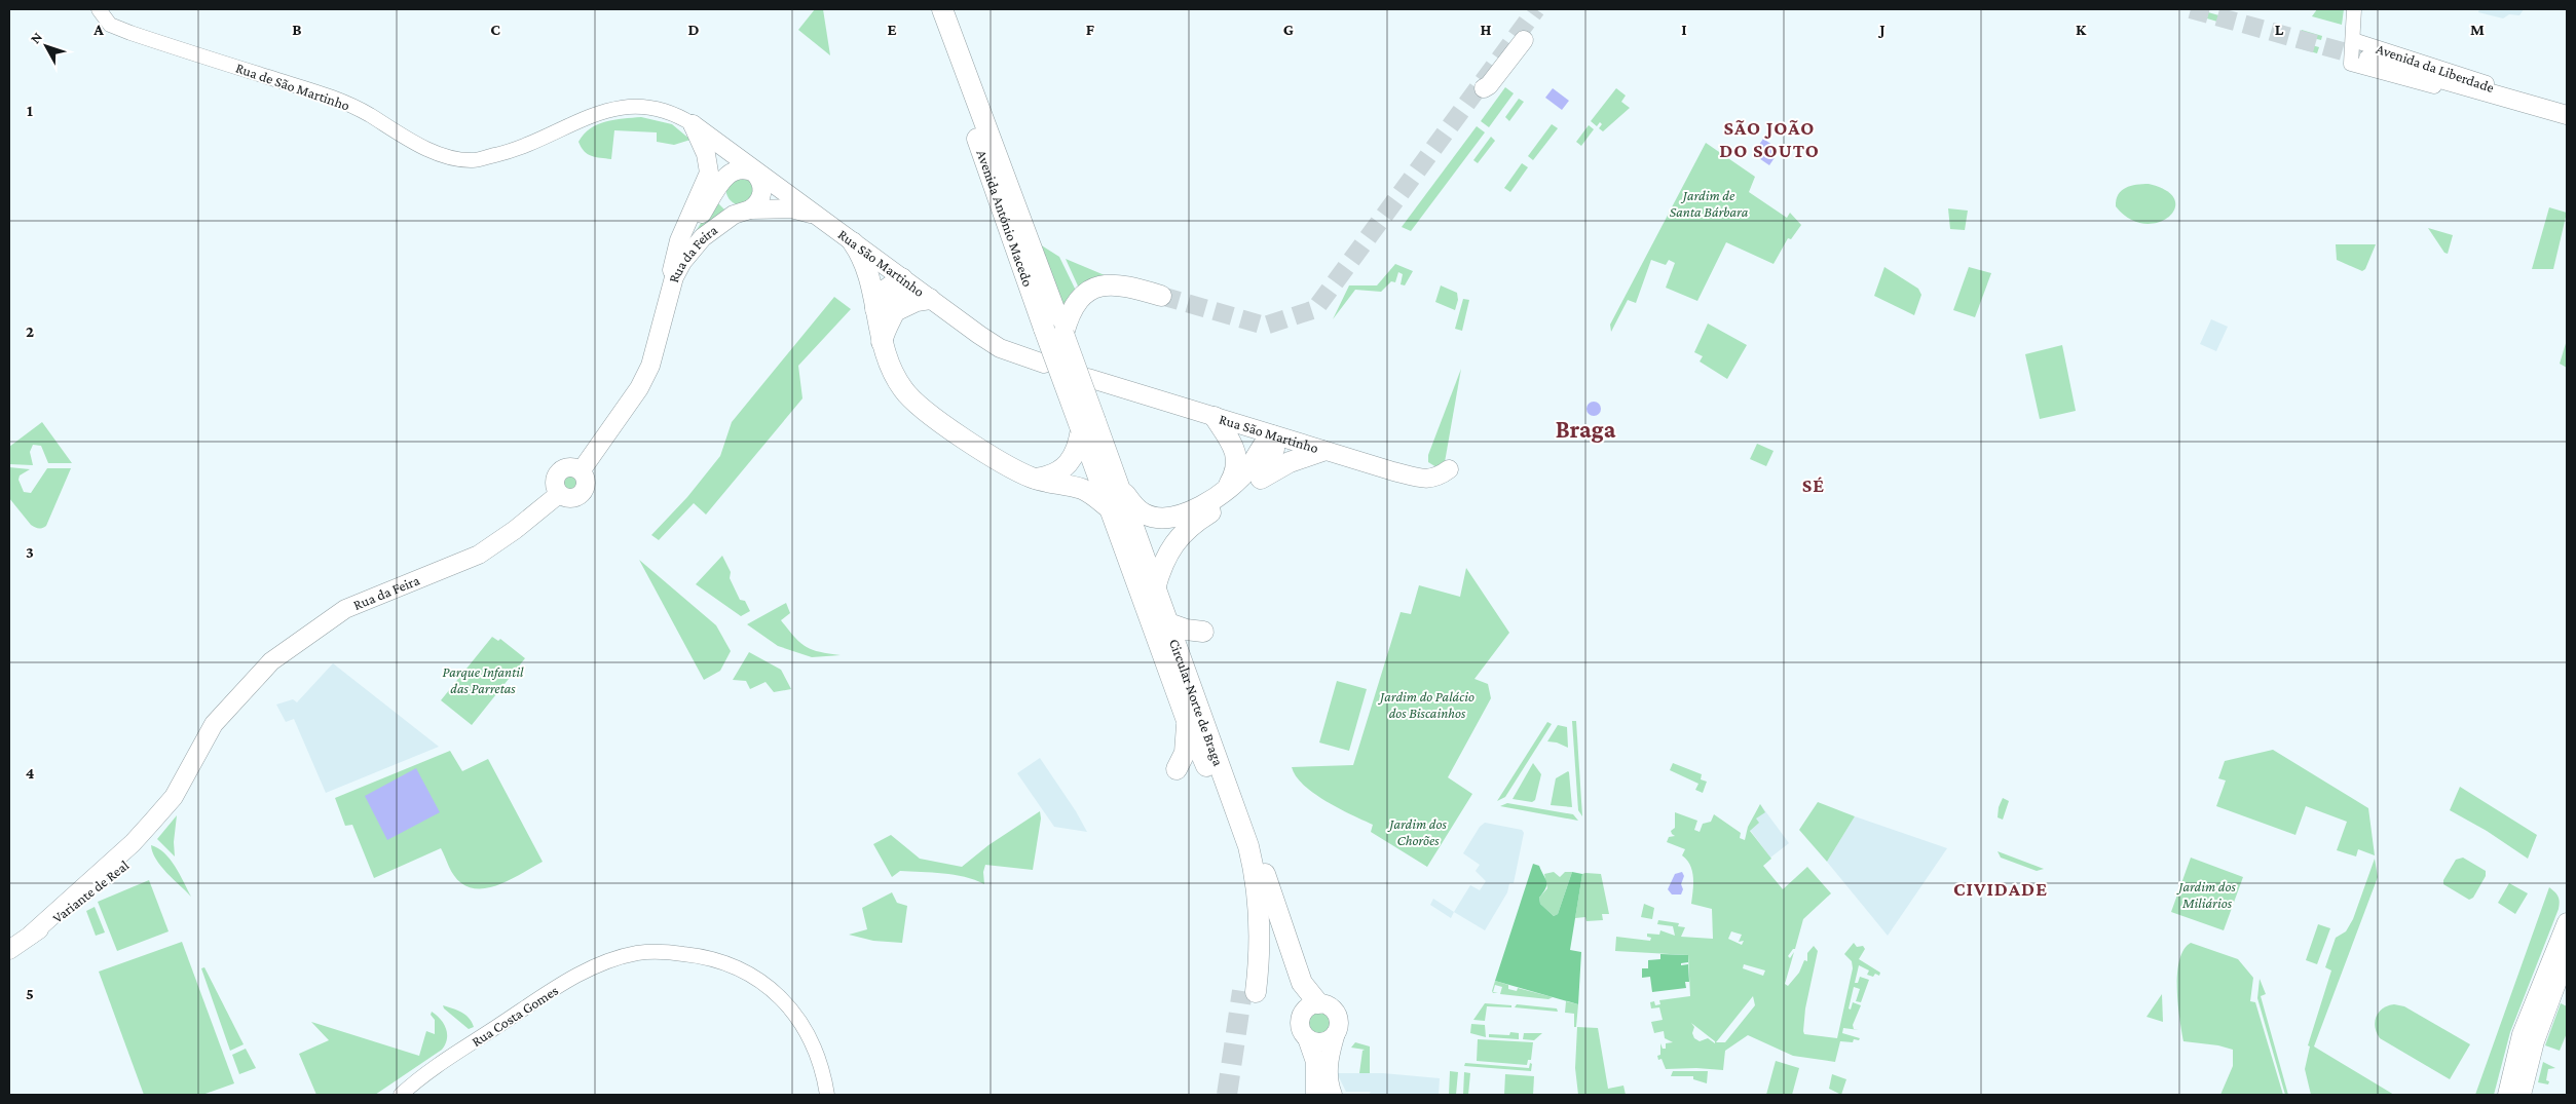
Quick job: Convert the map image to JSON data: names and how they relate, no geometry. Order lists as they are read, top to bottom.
{
  "streets": {
    "highway": ["Avenida António Macedo", "Circular Norte de Braga"],
    "main road": [
      "Avenida da Liberdade",
      "Rua da Feira",
      "Rua São Martinho",
      "Variante de Real"
    ],
    "street": ["Rua de São Martinho", "Rua Costa Gomes"]
  },
  "crossings": [
    ["Rua de São Martinho", "Rua da Feira"],
    ["Rua de São Martinho", "Rua São Martinho"],
    ["Avenida António Macedo", "Circular Norte de Braga"],
    ["Rua da Feira", "Rua São Martinho"],
    ["Rua da Feira", "Variante de Real"]
  ],
  "districts": [
    "SÃO JOÃO DO SOUTO",
    "Braga",
    "SÉ",
    "CIVIDADE"
  ],
  "parks": [
    "Jardim de Santa Bárbara",
    "Parque Infantil das Parretas",
    "Jardim do Palácio dos Biscainhos",
    "Jardim dos Chorões",
    "Jardim dos Miliários"
  ],
  "north": "top left",
  "grid": {
    "columns": [
      "A",
      "B",
      "C",
      "D",
      "E",
      "F",
      "G",
      "H",
      "I",
      "J",
      "K",
      "L",
      "M"
    ],
    "rows": [
      "1",
      "2",
      "3",
      "4",
      "5"
    ]
  }
}
